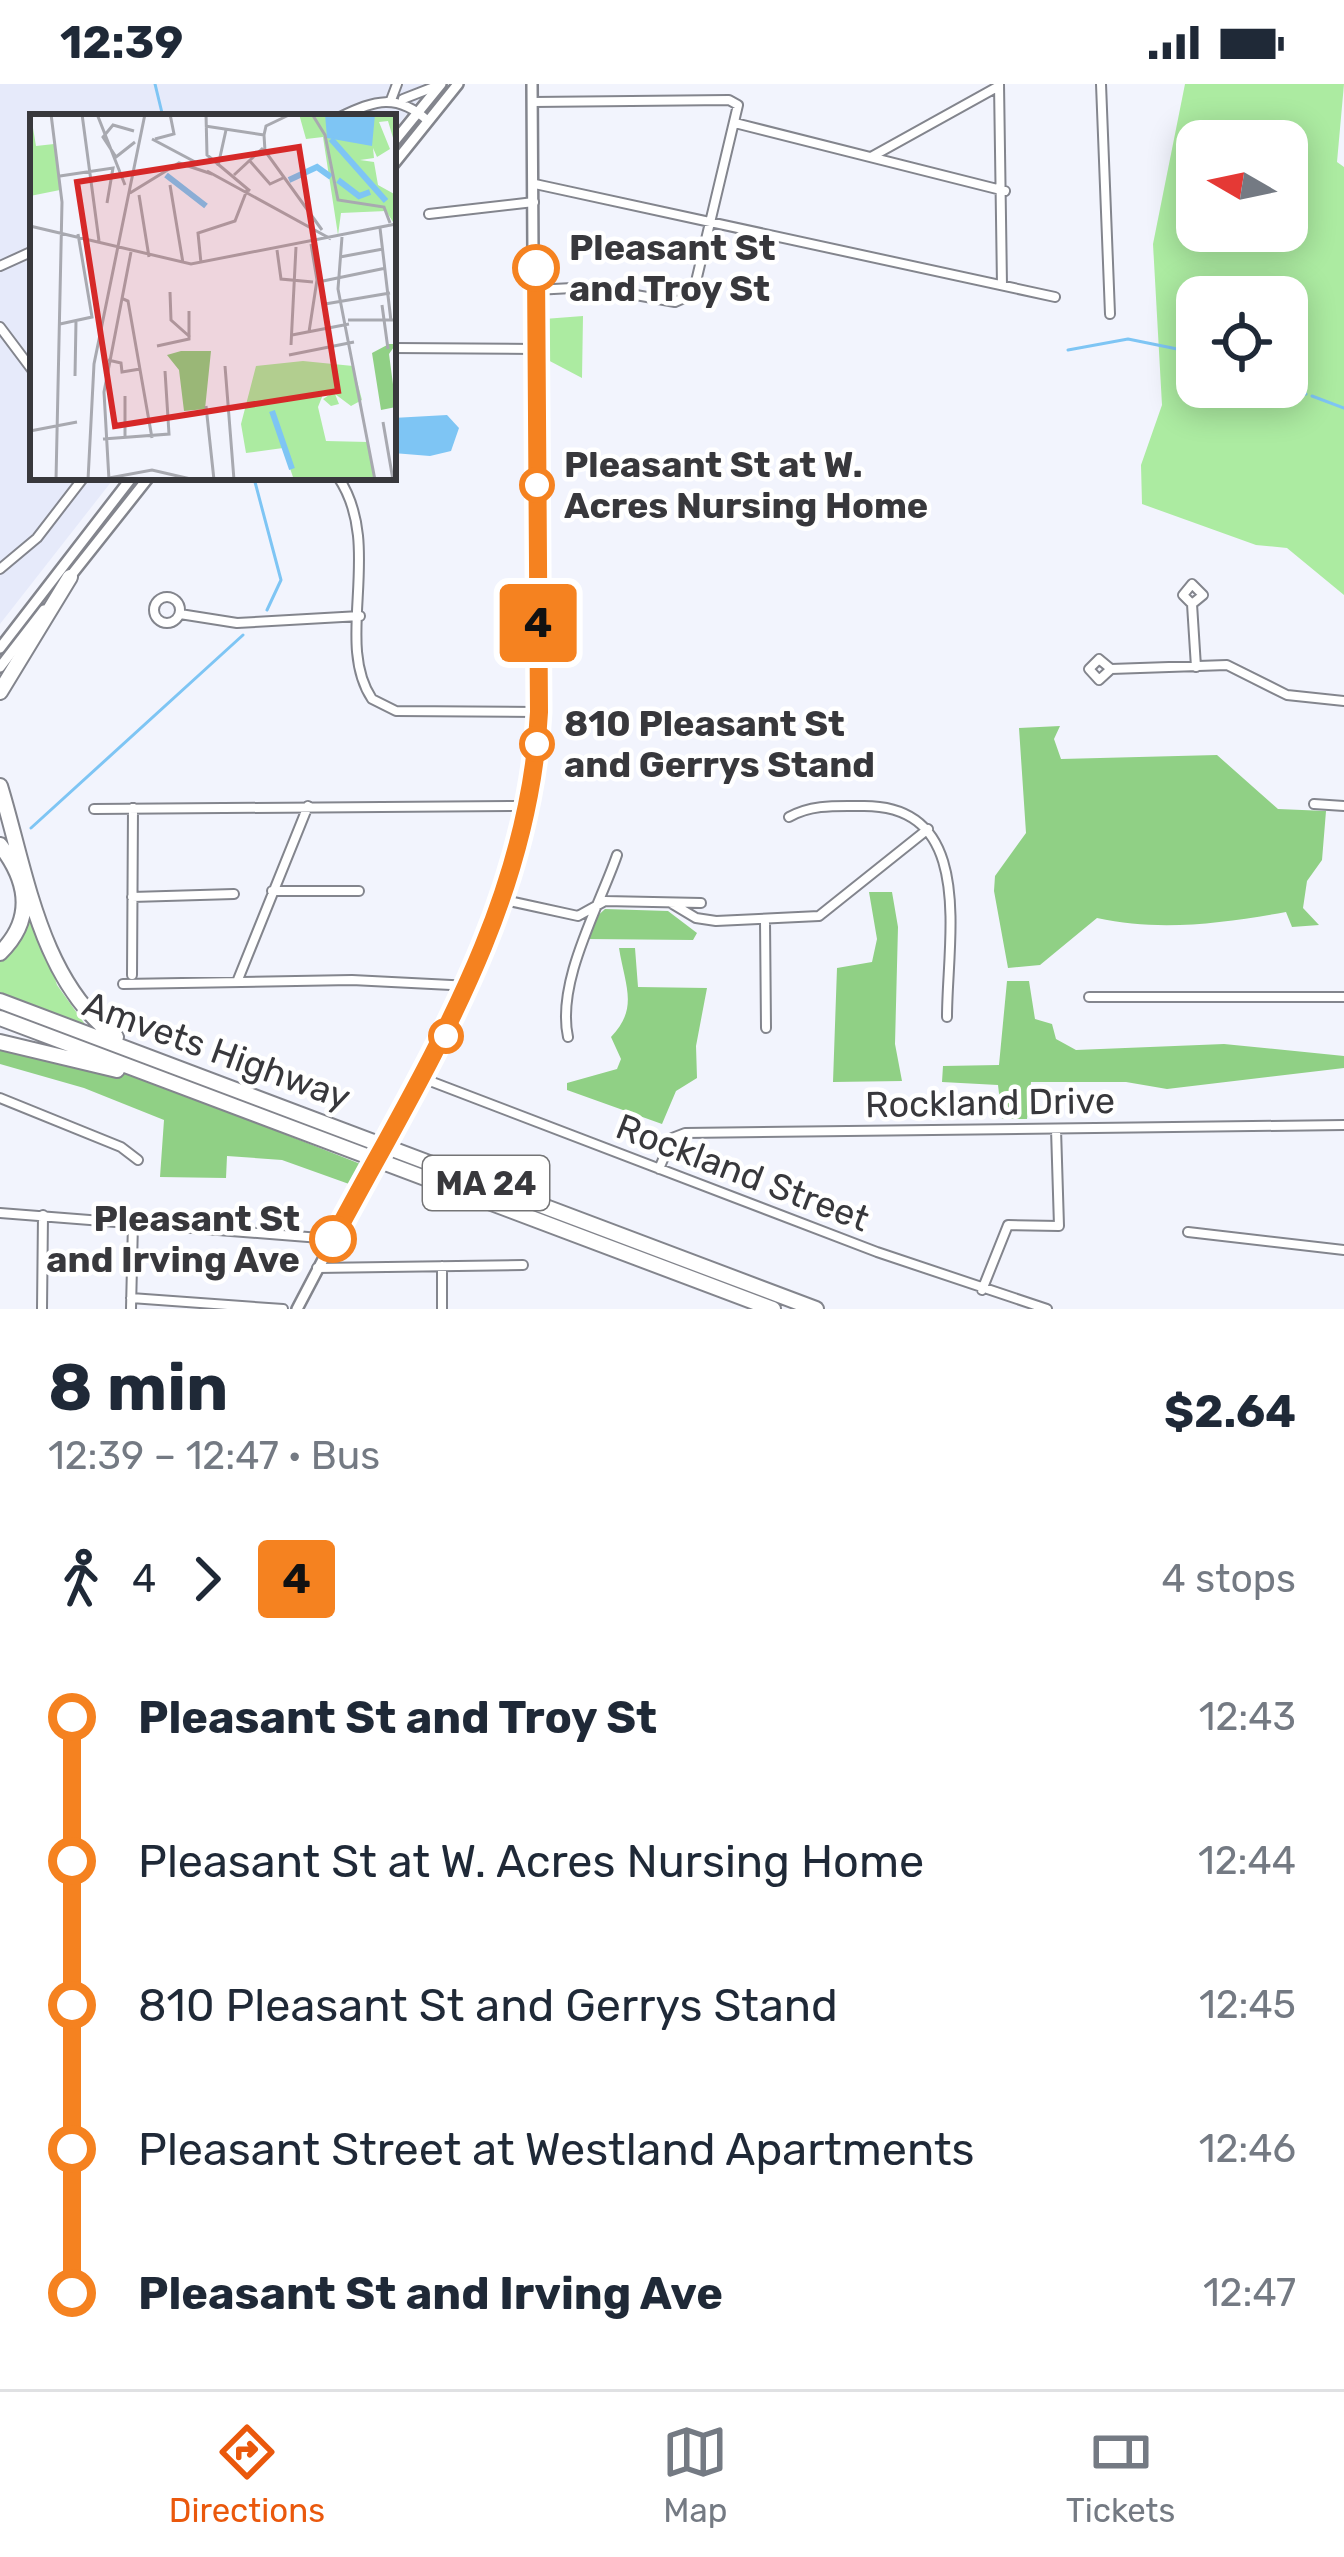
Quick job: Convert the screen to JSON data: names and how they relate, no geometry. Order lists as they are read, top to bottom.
{
  "streets": {
    "highway": ["Amvets Highway", "MA 24"],
    "street": ["Rockland Drive", "Rockland Street"]
  },
  "crossings": [
    ["Rockland Drive", "Rockland Street"]
  ],
  "places": [
    "Pleasant St and Troy St",
    "Pleasant St at W. Acres Nursing Home",
    "810 Pleasant St and Gerrys Stand",
    "Pleasant St and Irving Ave"
  ],
  "lines": ["bus line 4"],
  "north": "left",
  "page": {
    "status": "12:39",
    "on_map": "4",
    "heading": ["8 min", "12:39 – 12:47 · Bus", "$2.64"],
    "legs": ["4", "4", "4 stops"],
    "list": [
      {
        "name": "Pleasant St and Troy St",
        "value": "12:43"
      },
      {
        "name": "Pleasant St at W. Acres Nursing Home",
        "value": "12:44"
      },
      {
        "name": "810 Pleasant St and Gerrys Stand",
        "value": "12:45"
      },
      {
        "name": "Pleasant Street at Westland Apartments",
        "value": "12:46"
      },
      {
        "name": "Pleasant St and Irving Ave",
        "value": "12:47"
      }
    ],
    "tabs": ["Directions", "Map", "Tickets"]
  }
}
